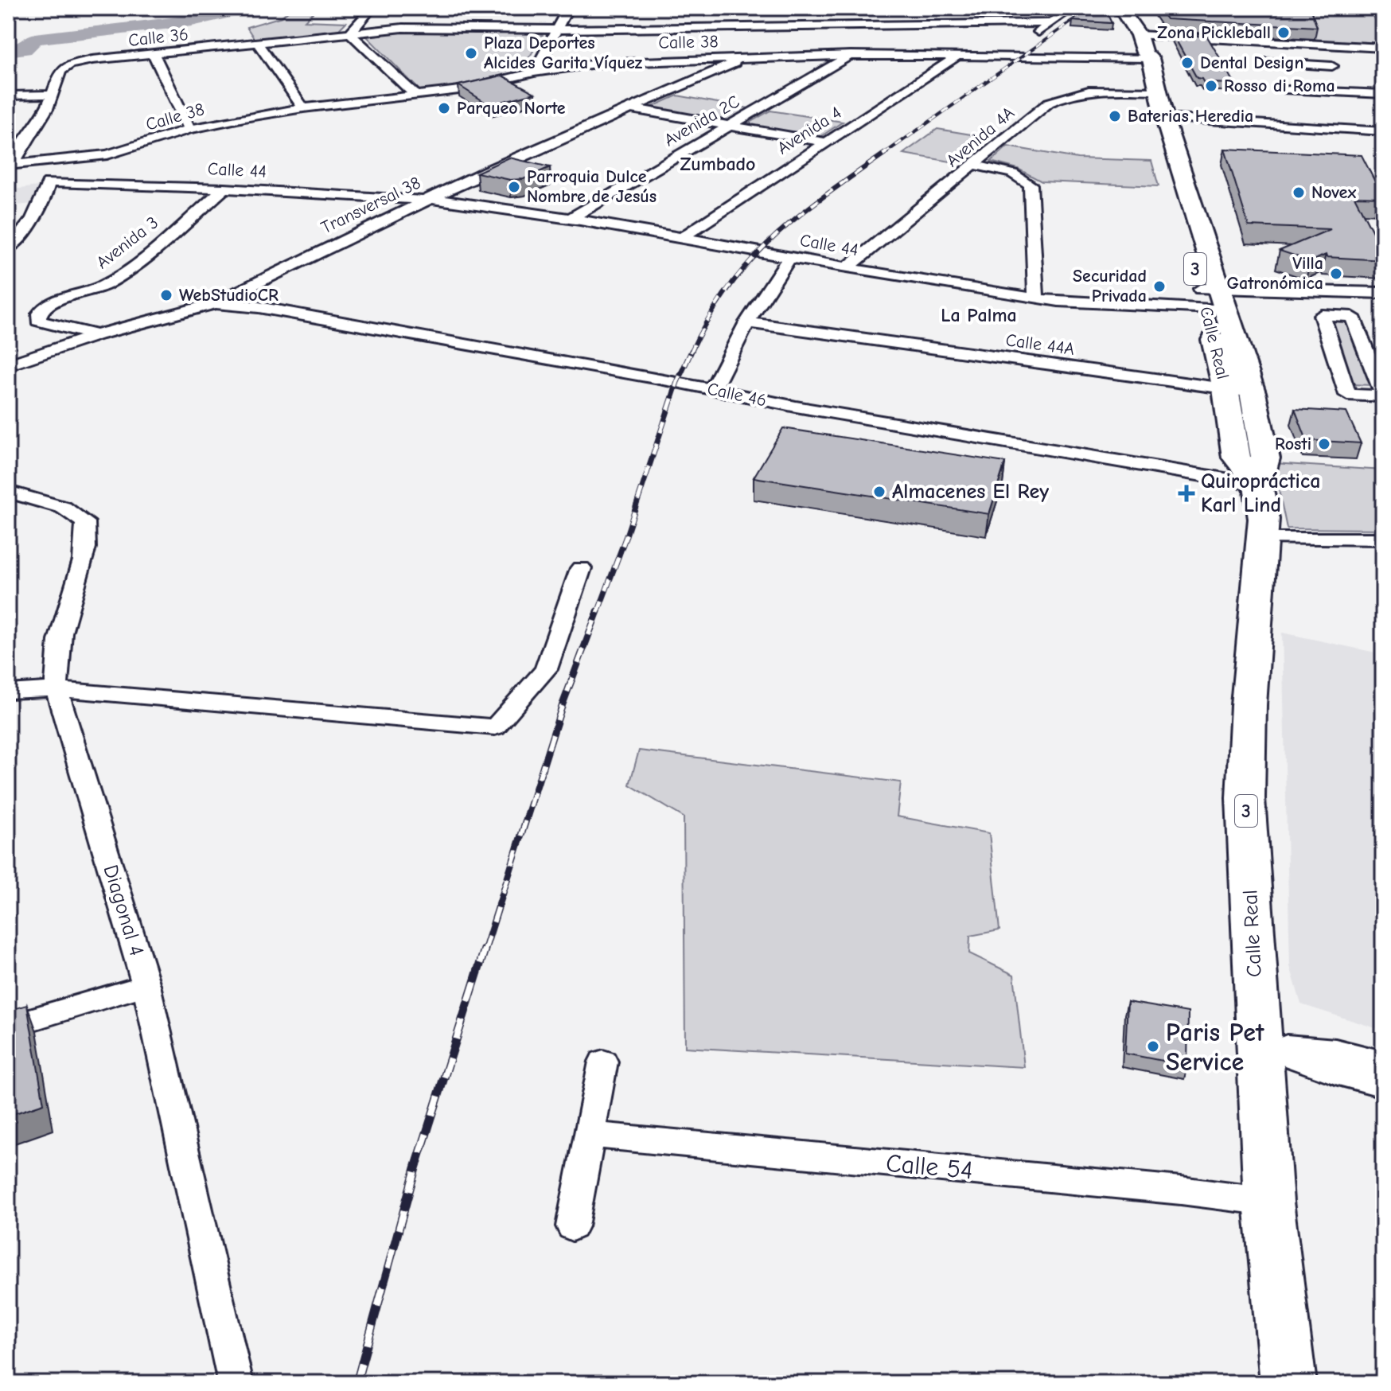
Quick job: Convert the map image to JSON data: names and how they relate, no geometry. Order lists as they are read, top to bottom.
{
  "streets": {
    "main road": ["3", "Calle Real"],
    "street": [
      "Calle 36",
      "Calle 38",
      "Avenida 2C",
      "Avenida 4",
      "Avenida 4A",
      "Calle 44",
      "Transversal 38",
      "Avenida 3",
      "Calle 44A",
      "Calle 46",
      "Diagonal 4",
      "Calle 54"
    ]
  },
  "crossings": [
    ["Calle 36", "Transversal 38"],
    ["Calle 38", "Avenida 2C"],
    ["Calle 38", "Avenida 4"],
    ["Calle 38", "Transversal 38"],
    ["Calle 38", "Calle Real"],
    ["Avenida 2C", "Calle 44"],
    ["Avenida 4", "Calle 44"],
    ["Avenida 4A", "Calle 44"],
    ["Avenida 4A", "Calle Real"],
    ["Calle 44", "Transversal 38"],
    ["Calle 44", "Avenida 3"],
    ["Calle 44", "Calle Real"],
    ["Transversal 38", "Avenida 3"],
    ["Transversal 38", "Calle 46"],
    ["Calle Real", "Calle 44A"],
    ["Calle Real", "Calle 46"],
    ["Calle Real", "Calle 54"]
  ],
  "districts": ["Zumbado", "La Palma"],
  "places": {
    "other": [
      "Zona Pickleball",
      "Plaza Deportes Alcides Garita Víquez",
      "Dental Design",
      "Rosso di Roma",
      "Parqueo Norte",
      "Baterias Heredia",
      "Parroquia Dulce Nombre de Jesús",
      "Novex",
      "Villa Gatronómica",
      "Securidad Privada",
      "WebStudioCR",
      "Rosti",
      "Almacenes El Rey",
      "Paris Pet Service"
    ],
    "health": ["Quiropráctica Karl Lind"]
  }
}
